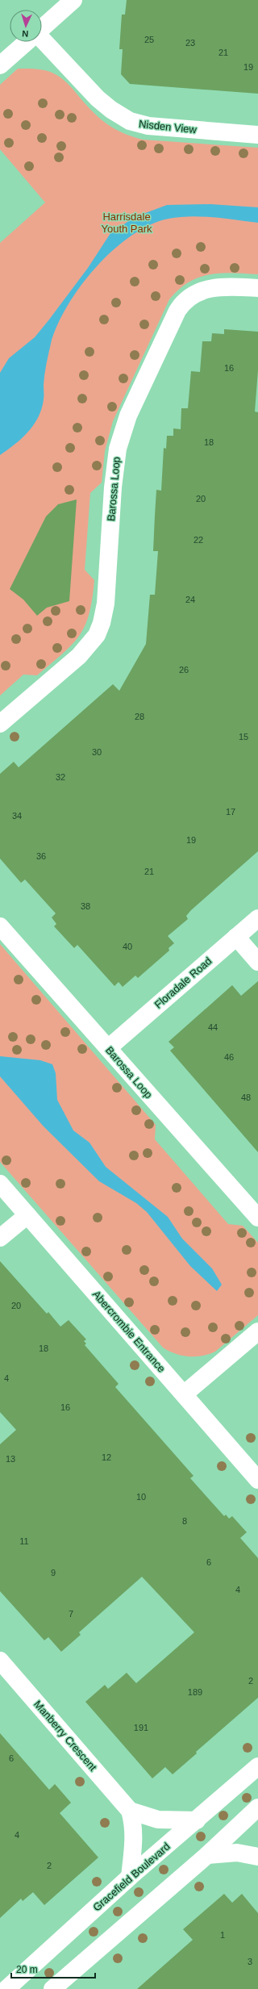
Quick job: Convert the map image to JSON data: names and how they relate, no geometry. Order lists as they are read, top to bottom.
{
  "streets": {
    "street": [
      "Nisden View",
      "Barossa Loop",
      "Floradale Road",
      "Abercrombie Entrance",
      "Manberry Crescent",
      "Gracefield Boulevard"
    ]
  },
  "crossings": [
    ["Barossa Loop", "Floradale Road"],
    ["Manberry Crescent", "Gracefield Boulevard"]
  ],
  "parks": ["Harrisdale Youth Park"],
  "house_numbers": [
    "25",
    "23",
    "21",
    "19",
    "16",
    "18",
    "20",
    "22",
    "24",
    "26",
    "28",
    "15",
    "30",
    "32",
    "17",
    "34",
    "19",
    "36",
    "21",
    "38",
    "40",
    "44",
    "46",
    "48",
    "20",
    "18",
    "4",
    "16",
    "12",
    "13",
    "10",
    "8",
    "11",
    "6",
    "9",
    "4",
    "7",
    "2",
    "189",
    "191",
    "6",
    "4",
    "2",
    "1",
    "3"
  ],
  "scale_bar": "20 m",
  "north": "bottom"
}
